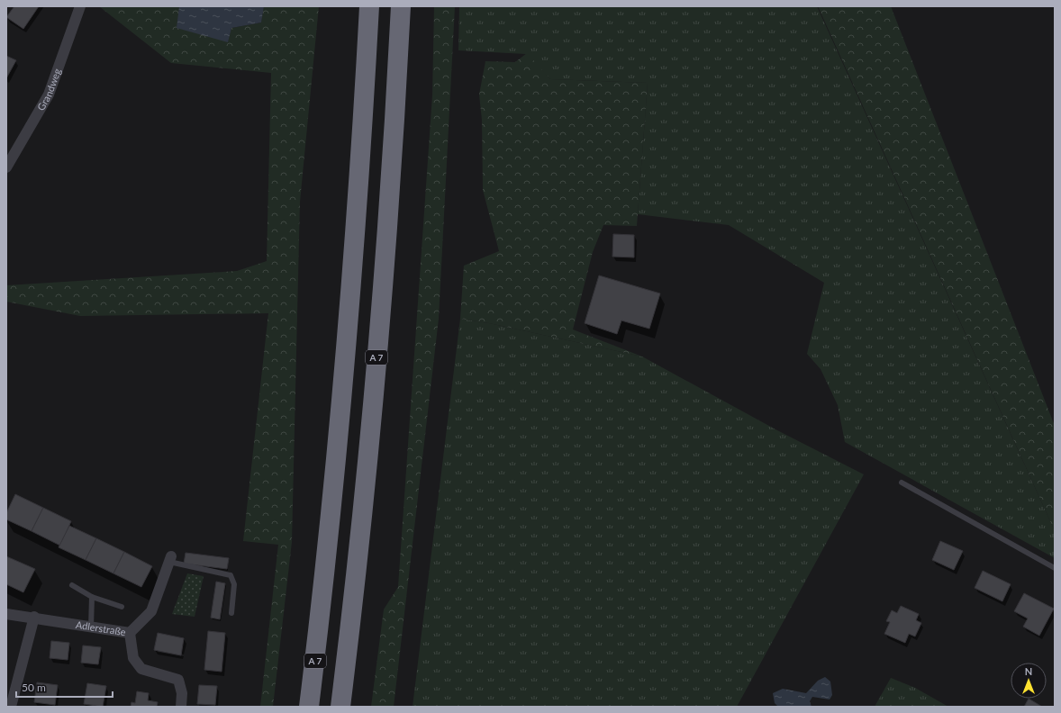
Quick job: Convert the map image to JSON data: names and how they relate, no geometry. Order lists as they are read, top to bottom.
{
  "streets": {
    "highway": ["A 7"],
    "street": ["Grandweg", "Adlerstraße"]
  },
  "scale_bar": "50 m",
  "north": "top"
}
